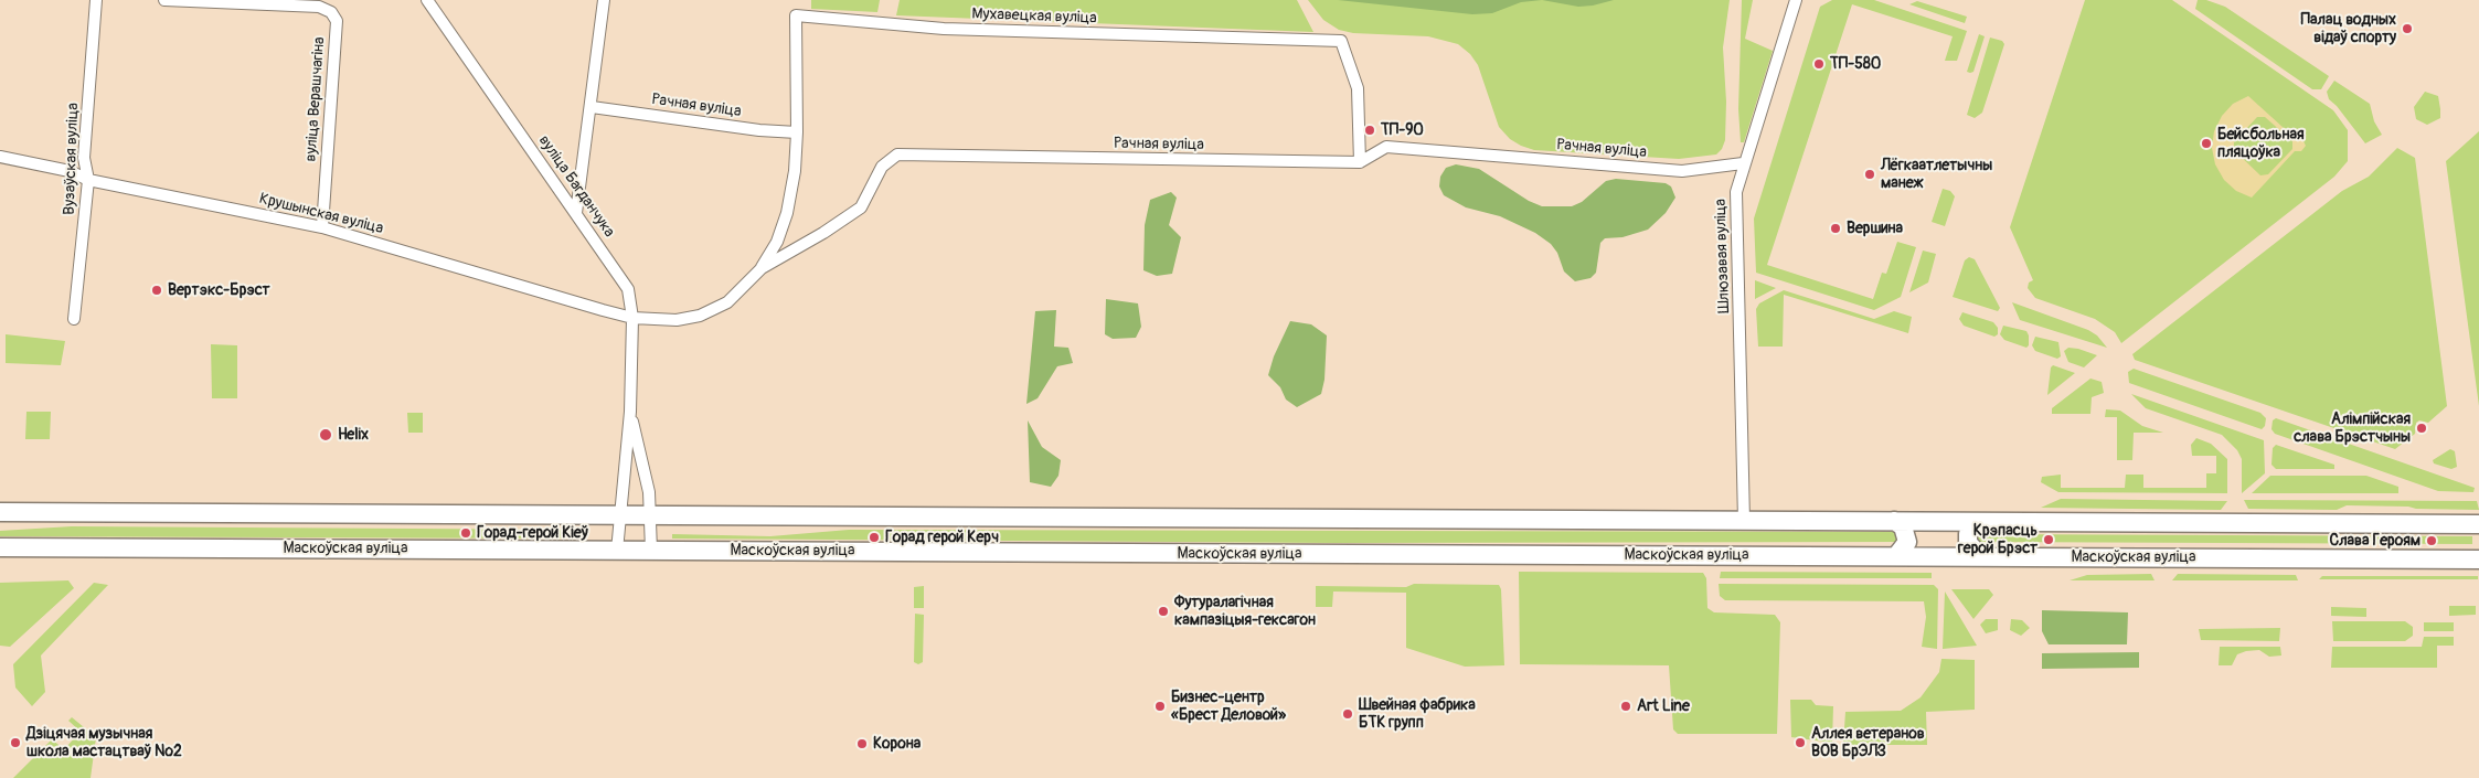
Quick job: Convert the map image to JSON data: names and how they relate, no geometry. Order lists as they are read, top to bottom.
{
  "streets": {
    "main road": ["Маскоўская вуліца"],
    "street": [
      "Мухавецкая вуліца",
      "вуліца Верашчагіна",
      "Рачная вуліца",
      "Вузаўская вуліца",
      "вуліца Багданчука",
      "Крушынская вуліца",
      "Шлюзавая вуліца"
    ]
  },
  "crossings": [
    ["Мухавецкая вуліца", "Рачная вуліца"],
    ["вуліца Верашчагіна", "Крушынская вуліца"],
    ["Рачная вуліца", "вуліца Багданчука"],
    ["Рачная вуліца", "Крушынская вуліца"],
    ["Рачная вуліца", "Шлюзавая вуліца"],
    ["Вузаўская вуліца", "Крушынская вуліца"],
    ["вуліца Багданчука", "Крушынская вуліца"],
    ["вуліца Багданчука", "Маскоўская вуліца"]
  ],
  "places": [
    "Палац водных відаў спорту",
    "ТП-580",
    "ТП-90",
    "Бейсбольная пляцоўка",
    "Лёгкаатлетычны манеж",
    "Вершина",
    "Вертэкс-Брэст",
    "Алімпійская слава Брэстчыны",
    "Helix",
    "Горад-герой Кіеў",
    "Горад герой Керч",
    "Крэпасць герой Брэст",
    "Слава Героям",
    "Футуралагічная кампазіцыя-гексагон",
    "Бизнес-центр «Брест Деловой»",
    "Art Line",
    "Швейная фабрика БТК групп",
    "Дзіцячая музычная школа мастацтваў №2",
    "Аллея ветеранов ВОВ БрЭЛЗ",
    "Корона"
  ]
}
